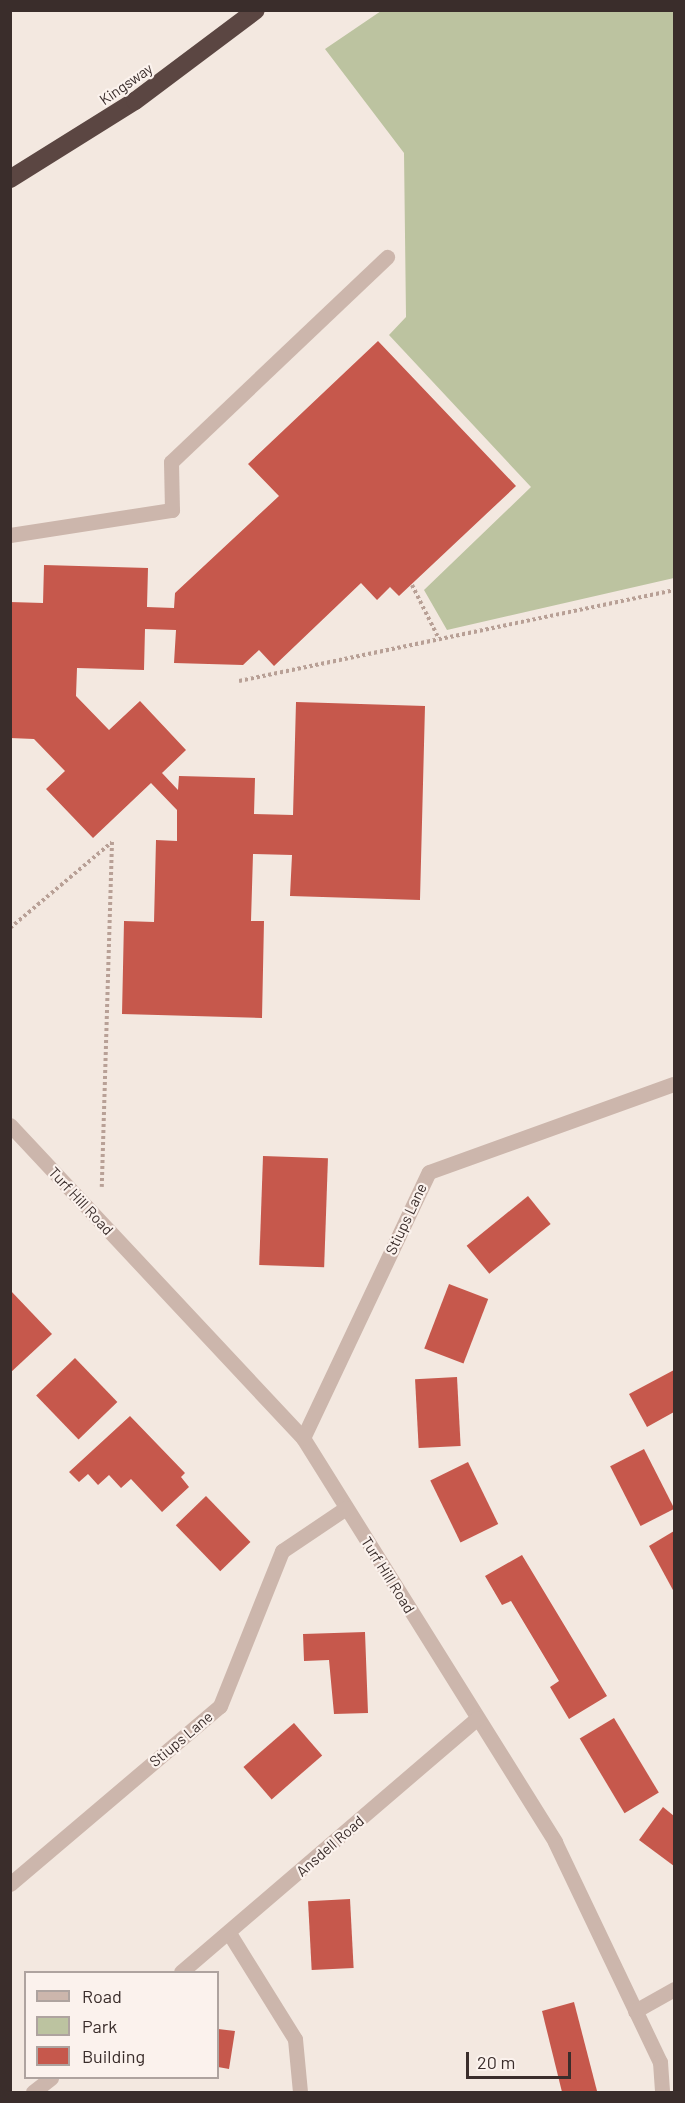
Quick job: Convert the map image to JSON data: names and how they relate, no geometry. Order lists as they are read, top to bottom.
{
  "streets": {
    "highway": ["Kingsway"],
    "street": ["Turf Hill Road", "Stiups Lane", "Ansdell Road"]
  },
  "crossings": [
    ["Turf Hill Road", "Stiups Lane"],
    ["Turf Hill Road", "Ansdell Road"]
  ],
  "legend": ["Road", "Park", "Building"],
  "scale_bar": "20 m"
}
